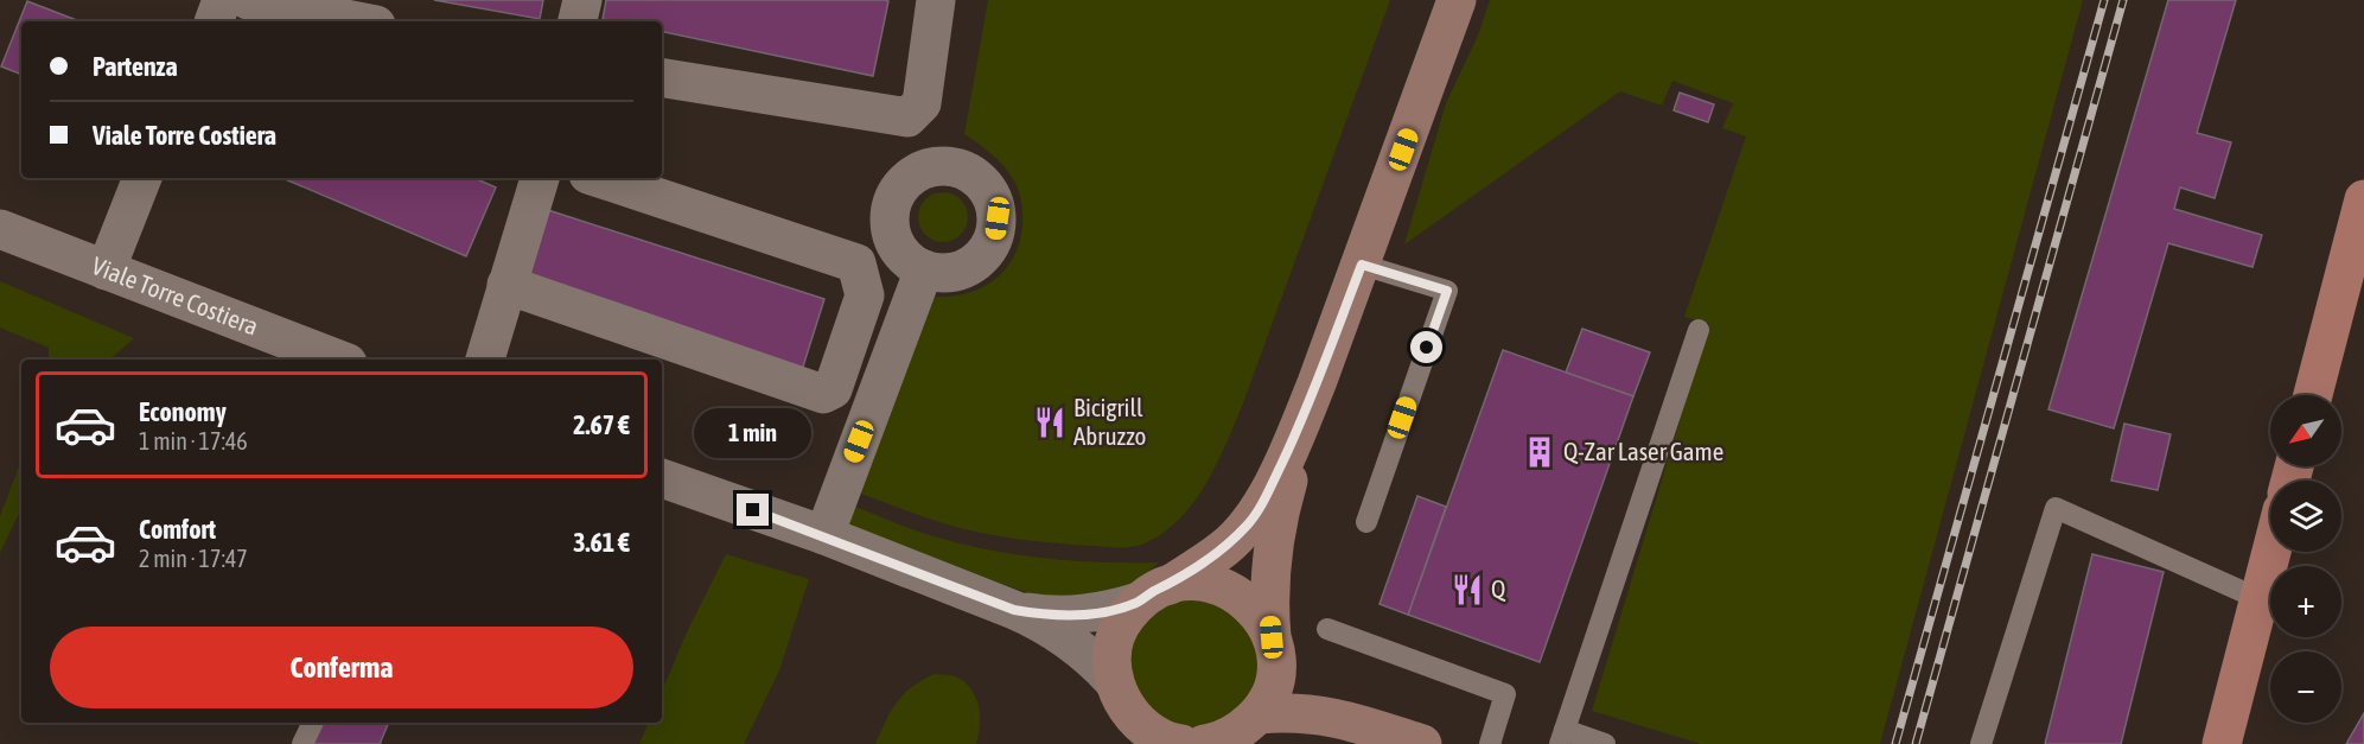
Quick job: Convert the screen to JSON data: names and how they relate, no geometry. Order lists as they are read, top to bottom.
{
  "streets": {
    "street": ["Viale Torre Costiera"]
  },
  "places": {
    "restaurant": ["Bicigrill Abruzzo", "Q"],
    "building": ["Q-Zar Laser Game"]
  },
  "north": "bottom left",
  "page": {
    "banner": ["Partenza", "Viale Torre Costiera"],
    "list": [
      {
        "name": "Economy",
        "note": "1 min · 17:46",
        "value": "2.67 €"
      },
      {
        "name": "Comfort",
        "note": "2 min · 17:47",
        "value": "3.61 €"
      }
    ],
    "map_buttons": ["+", "−"],
    "bubble": "1 min",
    "buttons": "Conferma"
  }
}
